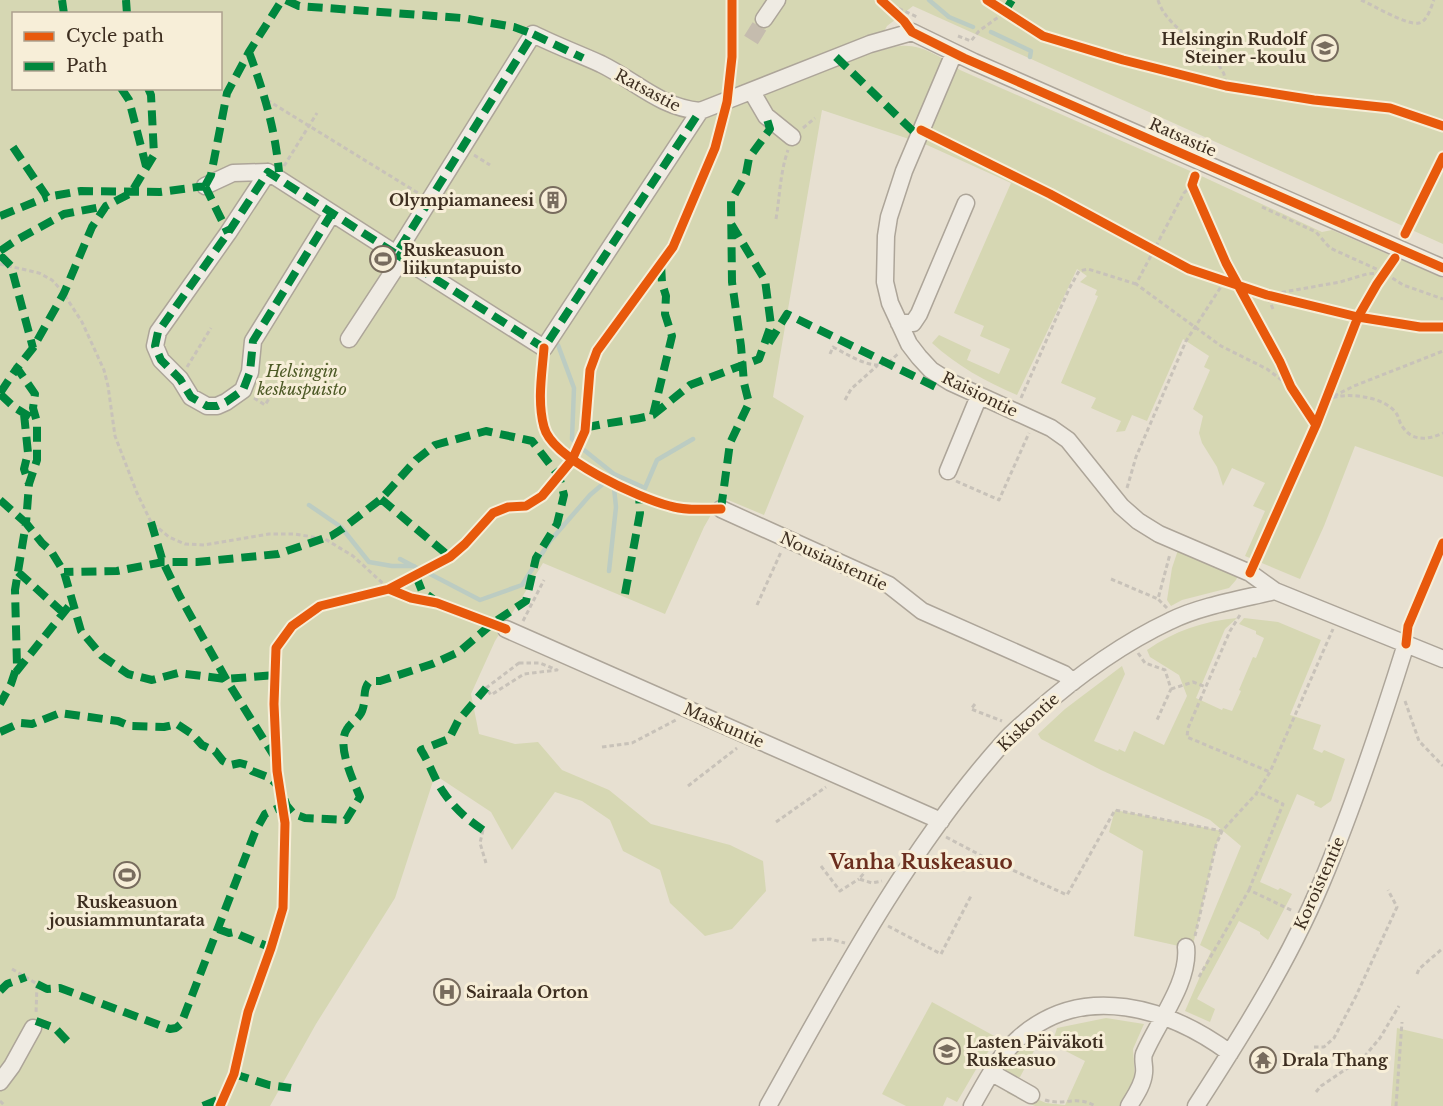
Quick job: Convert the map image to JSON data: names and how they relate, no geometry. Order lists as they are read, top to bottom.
{
  "streets": {
    "street": [
      "Ratsastie",
      "Raisiontie",
      "Nousiaistentie",
      "Kiskontie",
      "Maskuntie",
      "Koroistentie"
    ]
  },
  "crossings": [
    ["Ratsastie", "Raisiontie"],
    ["Raisiontie", "Kiskontie"],
    ["Nousiaistentie", "Kiskontie"],
    ["Kiskontie", "Maskuntie"]
  ],
  "districts": ["Vanha Ruskeasuo"],
  "parks": ["Helsingin keskuspuisto"],
  "places": {
    "school or university": ["Helsingin Rudolf Steiner -koulu", "Lasten Päiväkoti Ruskeasuo"],
    "building": ["Olympiamaneesi"],
    "sports": ["Ruskeasuon liikuntapuisto", "Ruskeasuon jousiammuntarata"],
    "hospital": ["Sairaala Orton"],
    "temple": ["Drala Thang"]
  },
  "legend": ["Cycle path", "Path"]
}
